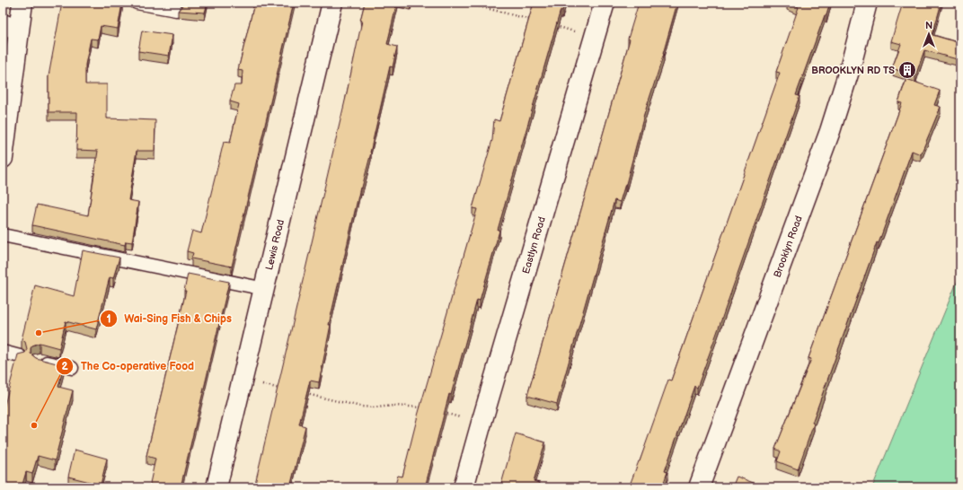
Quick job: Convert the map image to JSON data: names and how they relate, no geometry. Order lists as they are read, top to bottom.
{
  "streets": {
    "street": ["Lewis Road", "Eastlyn Road", "Brooklyn Road"]
  },
  "places": {
    "building": ["BROOKLYN RD TS"],
    "other": ["Wai-Sing Fish & Chips", "The Co-operative Food"]
  },
  "north": "top"
}
